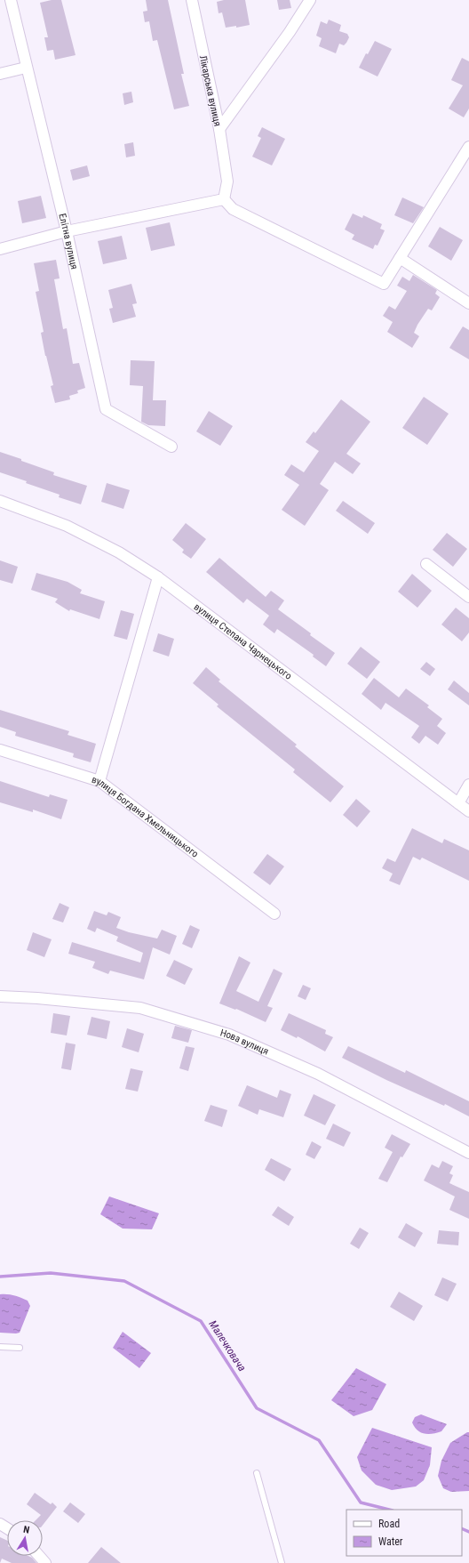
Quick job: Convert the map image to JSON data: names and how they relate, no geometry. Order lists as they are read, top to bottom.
{
  "streets": {
    "street": [
      "Лікарська вулиця",
      "Елітна вулиця",
      "вулиця Степана Чарнецького",
      "вулиця Богдана Хмельницького",
      "Нова вулиця"
    ]
  },
  "water": ["Малечковача"],
  "legend": ["Road", "Water"],
  "north": "top"
}
